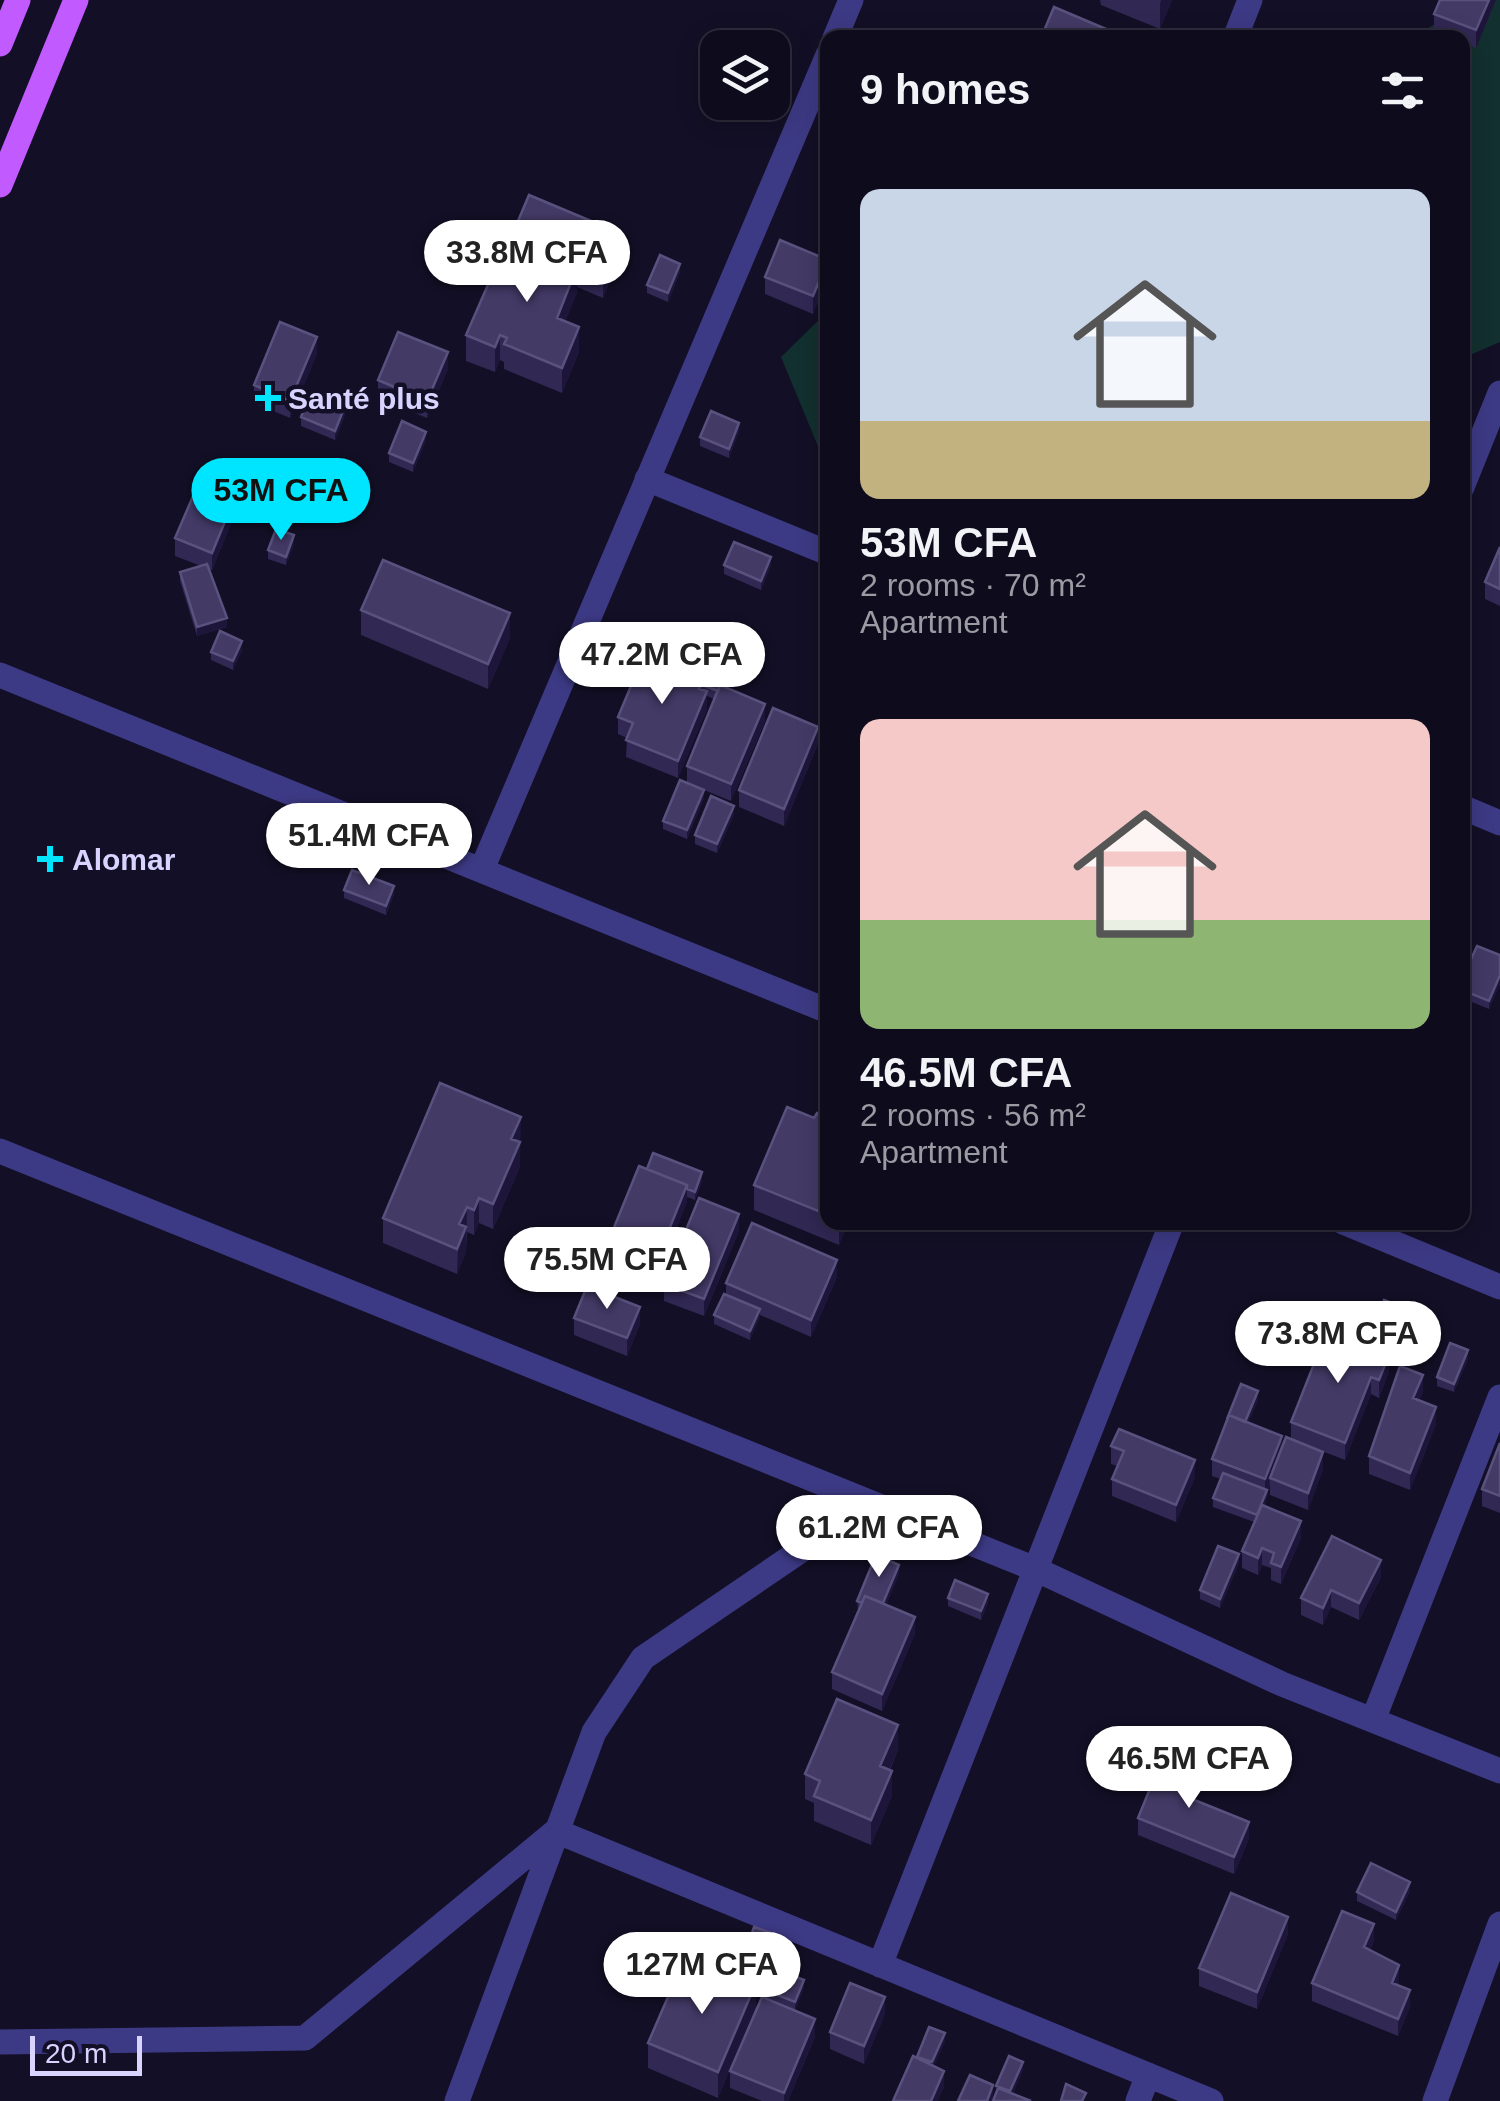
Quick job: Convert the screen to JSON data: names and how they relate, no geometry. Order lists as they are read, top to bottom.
{
  "places": {
    "health": ["Santé plus", "Alomar"]
  },
  "scale_bar": "20 m",
  "page": {
    "heading": "9 homes",
    "list": [
      {
        "name": "53M CFA",
        "note": "2 rooms · 70 m² · Apartment"
      },
      {
        "name": "46.5M CFA",
        "note": "2 rooms · 56 m² · Apartment"
      }
    ],
    "price": [
      "33.8M CFA",
      "53M CFA",
      "47.2M CFA",
      "51.4M CFA",
      "75.5M CFA",
      "73.8M CFA",
      "61.2M CFA",
      "46.5M CFA",
      "127M CFA"
    ],
    "scale": "20 m"
  }
}
